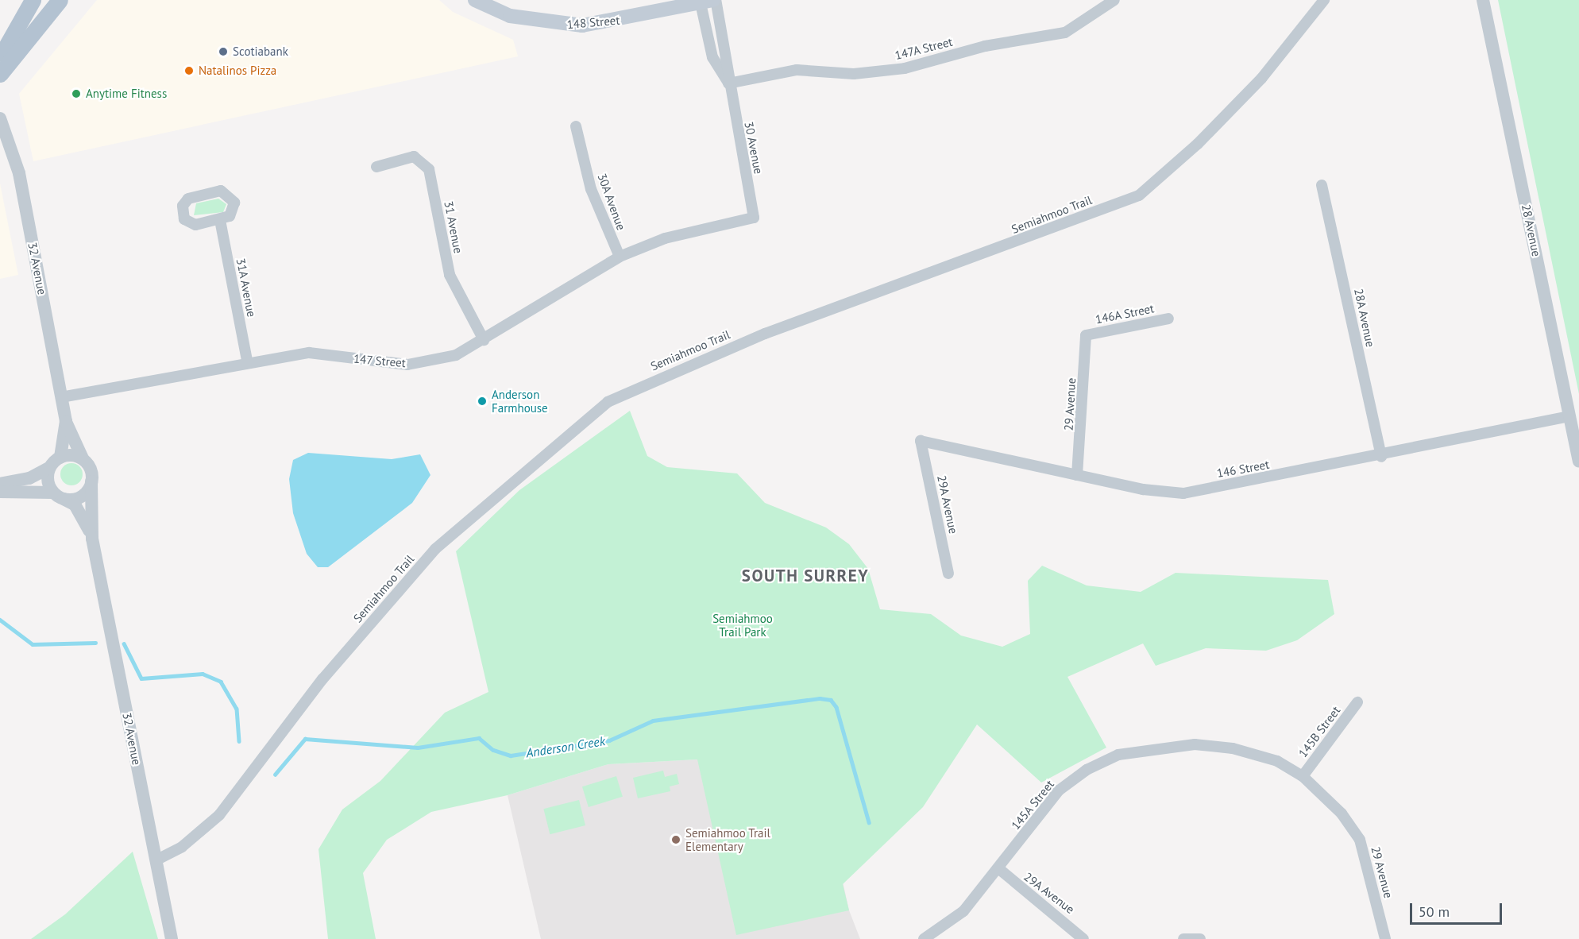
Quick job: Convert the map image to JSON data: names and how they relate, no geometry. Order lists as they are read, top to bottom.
{
  "streets": {
    "main road": ["148 Street"],
    "street": [
      "147A Street",
      "30 Avenue",
      "30A Avenue",
      "Semiahmoo Trail",
      "31 Avenue",
      "28 Avenue",
      "32 Avenue",
      "31A Avenue",
      "146A Street",
      "28A Avenue",
      "147 Street",
      "29 Avenue",
      "146 Street",
      "29A Avenue",
      "145B Street",
      "145A Street"
    ]
  },
  "crossings": [
    ["148 Street", "30 Avenue"],
    ["147A Street", "30 Avenue"],
    ["30 Avenue", "147 Street"],
    ["30A Avenue", "147 Street"],
    ["Semiahmoo Trail", "32 Avenue"],
    ["31 Avenue", "147 Street"],
    ["28 Avenue", "146 Street"],
    ["32 Avenue", "147 Street"],
    ["31A Avenue", "147 Street"],
    ["146A Street", "29 Avenue"],
    ["28A Avenue", "146 Street"],
    ["29 Avenue", "146 Street"],
    ["29 Avenue", "145B Street"],
    ["29 Avenue", "145A Street"],
    ["146 Street", "29A Avenue"],
    ["29A Avenue", "145A Street"],
    ["145B Street", "145A Street"]
  ],
  "districts": ["SOUTH SURREY"],
  "water": ["Anderson Creek"],
  "parks": ["Semiahmoo Trail Park"],
  "places": [
    "Scotiabank",
    "Natalinos Pizza",
    "Anytime Fitness",
    "Anderson Farmhouse",
    "Semiahmoo Trail Elementary"
  ],
  "scale_bar": "50 m"
}
